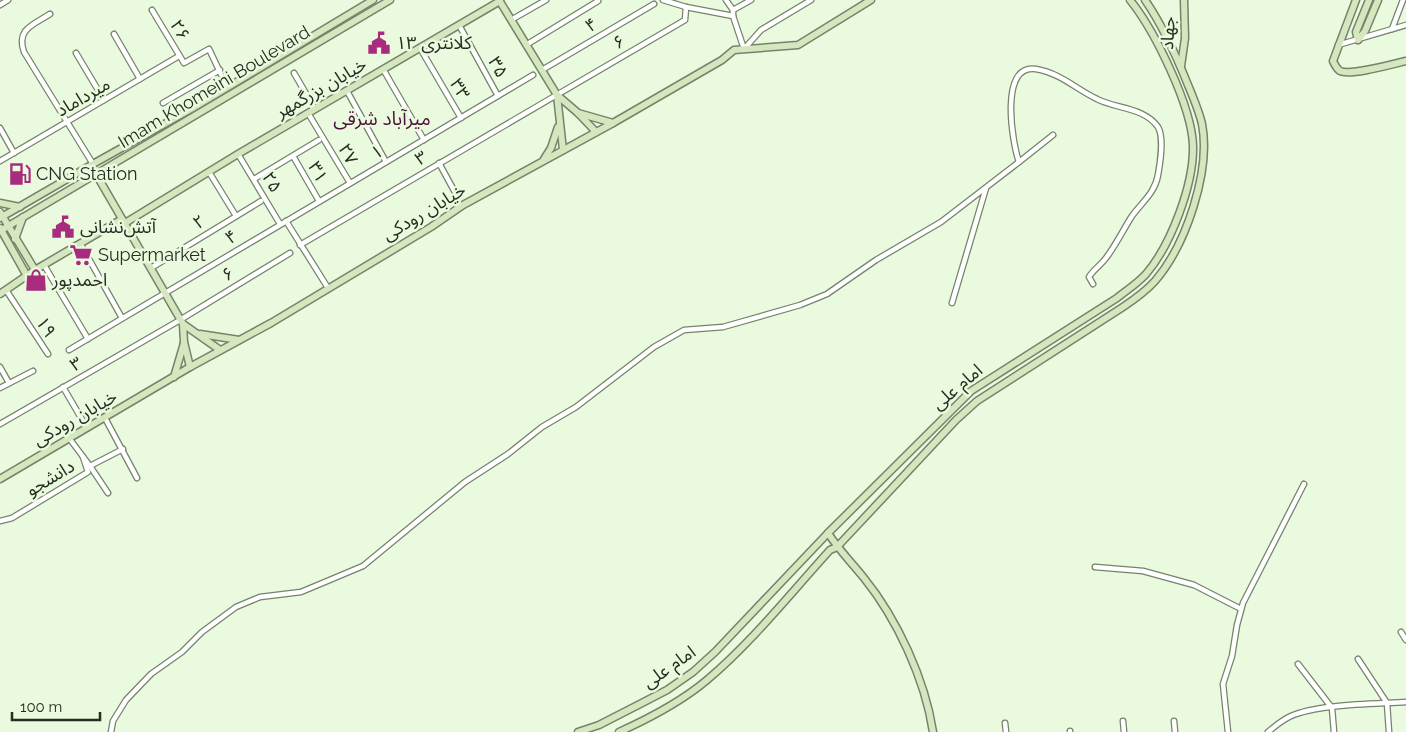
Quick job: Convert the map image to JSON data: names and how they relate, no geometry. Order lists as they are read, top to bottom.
{
  "streets": {
    "main road": [
      "جهاد",
      "Imam Khomeini Boulevard",
      "خیابان بزرگمهر",
      "خیابان رودکی",
      "امام علی"
    ],
    "street": [
      "۴",
      "۲۶",
      "۶",
      "۳۵",
      "۳۳",
      "میرداماد",
      "۱",
      "۲۷",
      "۳",
      "۳۱",
      "۲۵",
      "۲",
      "۱۹",
      "دانشجو"
    ]
  },
  "crossings": [
    ["۴", "۱"],
    ["۴", "۲۵"],
    ["۲۶", "میرداماد"],
    ["جهاد", "امام علی"],
    ["۶", "۳"],
    ["۳۵", "خیابان بزرگمهر"],
    ["۳۵", "۱"],
    ["خیابان بزرگمهر", "۳۳"],
    ["خیابان بزرگمهر", "۲۷"],
    ["خیابان بزرگمهر", "۲۵"],
    ["۳۳", "۱"],
    ["۱", "۲۷"],
    ["۱", "۳۱"],
    ["۱", "۲۵"],
    ["۳", "۲۵"],
    ["۲۵", "خیابان رودکی"]
  ],
  "districts": ["میرآباد شرقی"],
  "places": {
    "public building": ["کلانتری ۱۳", "آتش‌نشانی"],
    "fuel station": ["CNG Station"],
    "supermarket": ["Supermarket"],
    "shop": ["احمدپور"]
  },
  "scale_bar": "100 m"
}
